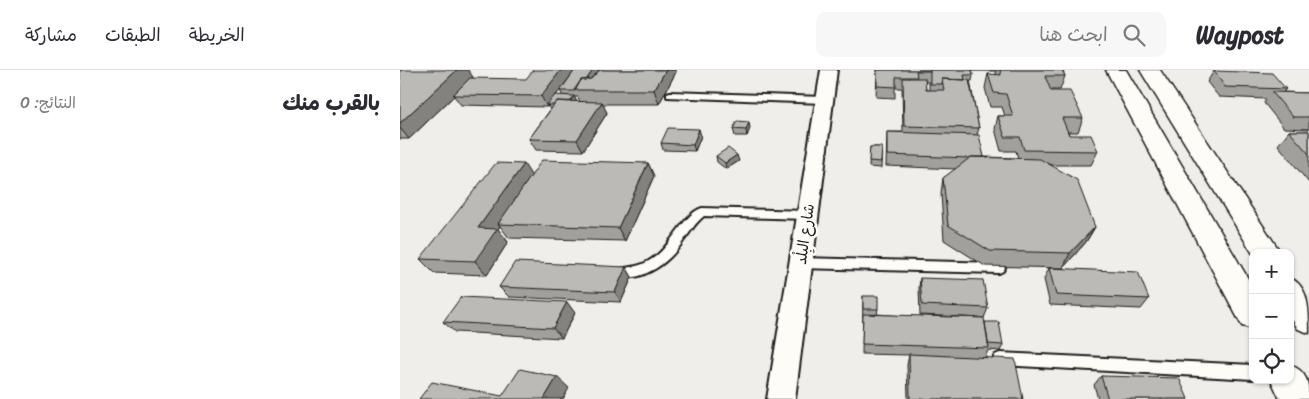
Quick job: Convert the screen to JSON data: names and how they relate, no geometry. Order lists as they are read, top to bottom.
{
  "streets": {
    "street": ["شارع البِلْد"]
  },
  "page": {
    "header": "Waypost",
    "search": "ابحث هنا",
    "nav": ["الخريطة", "الطبقات", "مشاركة"],
    "heading": ["بالقرب منك", "النتائج: 0"],
    "map_buttons": ["+", "−"]
  }
}
